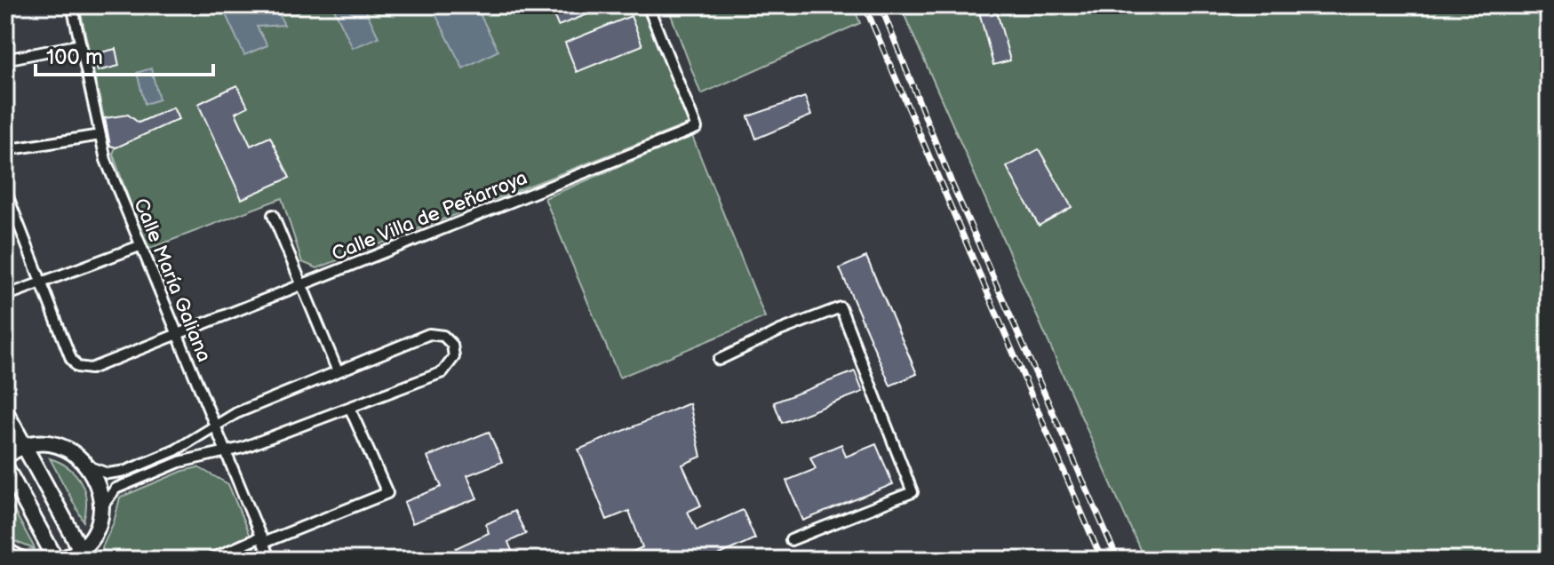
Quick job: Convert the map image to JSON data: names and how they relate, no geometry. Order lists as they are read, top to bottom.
{
  "streets": {
    "street": ["Calle Villa de Peñarroya", "Calle María Galiana"]
  },
  "crossings": [
    ["Calle Villa de Peñarroya", "Calle María Galiana"]
  ],
  "scale_bar": "100 m"
}
